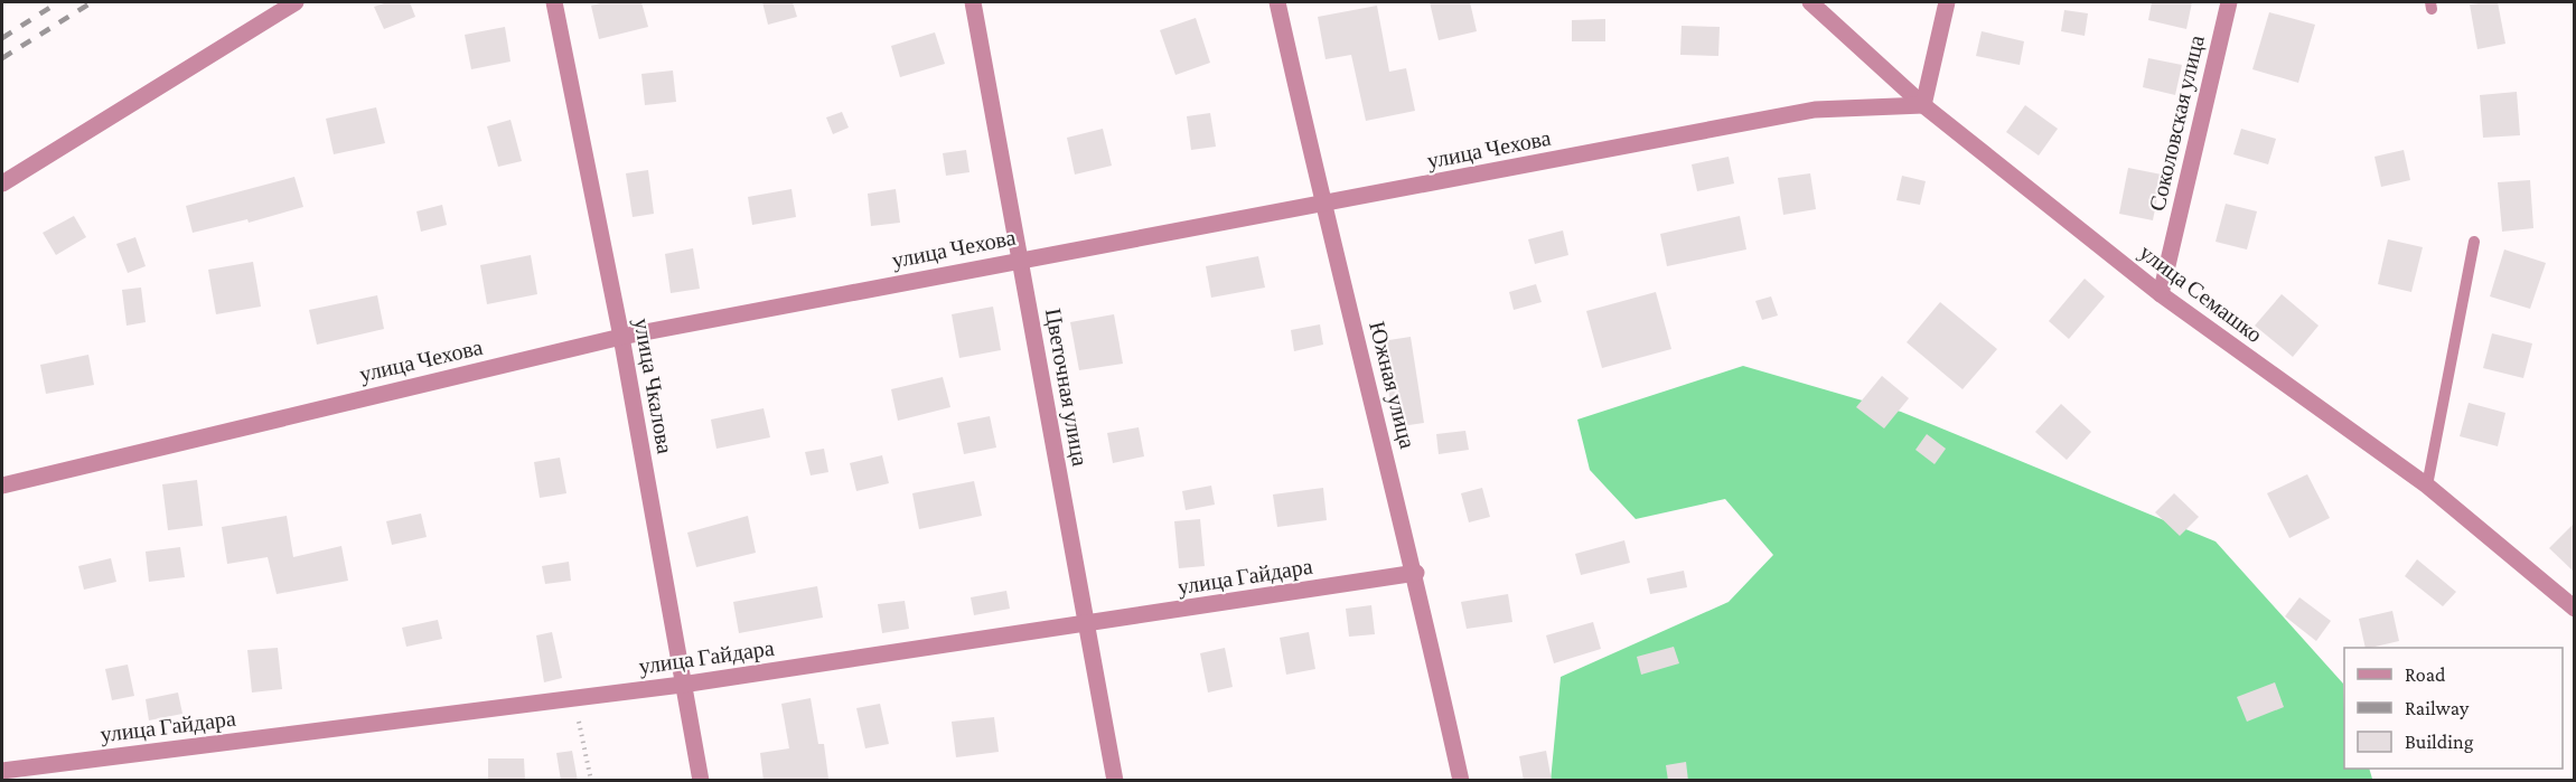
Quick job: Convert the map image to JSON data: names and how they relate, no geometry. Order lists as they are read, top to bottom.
{
  "streets": {
    "street": [
      "Соколовская улица",
      "улица Чехова",
      "улица Семашко",
      "Южная улица",
      "улица Чкалова",
      "Цветочная улица",
      "улица Гайдара"
    ]
  },
  "crossings": [
    ["Соколовская улица", "улица Семашко"],
    ["улица Чехова", "улица Семашко"],
    ["улица Чехова", "Южная улица"],
    ["улица Чехова", "улица Чкалова"],
    ["улица Чехова", "Цветочная улица"],
    ["Южная улица", "улица Гайдара"],
    ["улица Чкалова", "улица Гайдара"],
    ["Цветочная улица", "улица Гайдара"]
  ],
  "legend": ["Road", "Railway", "Building"]
}
